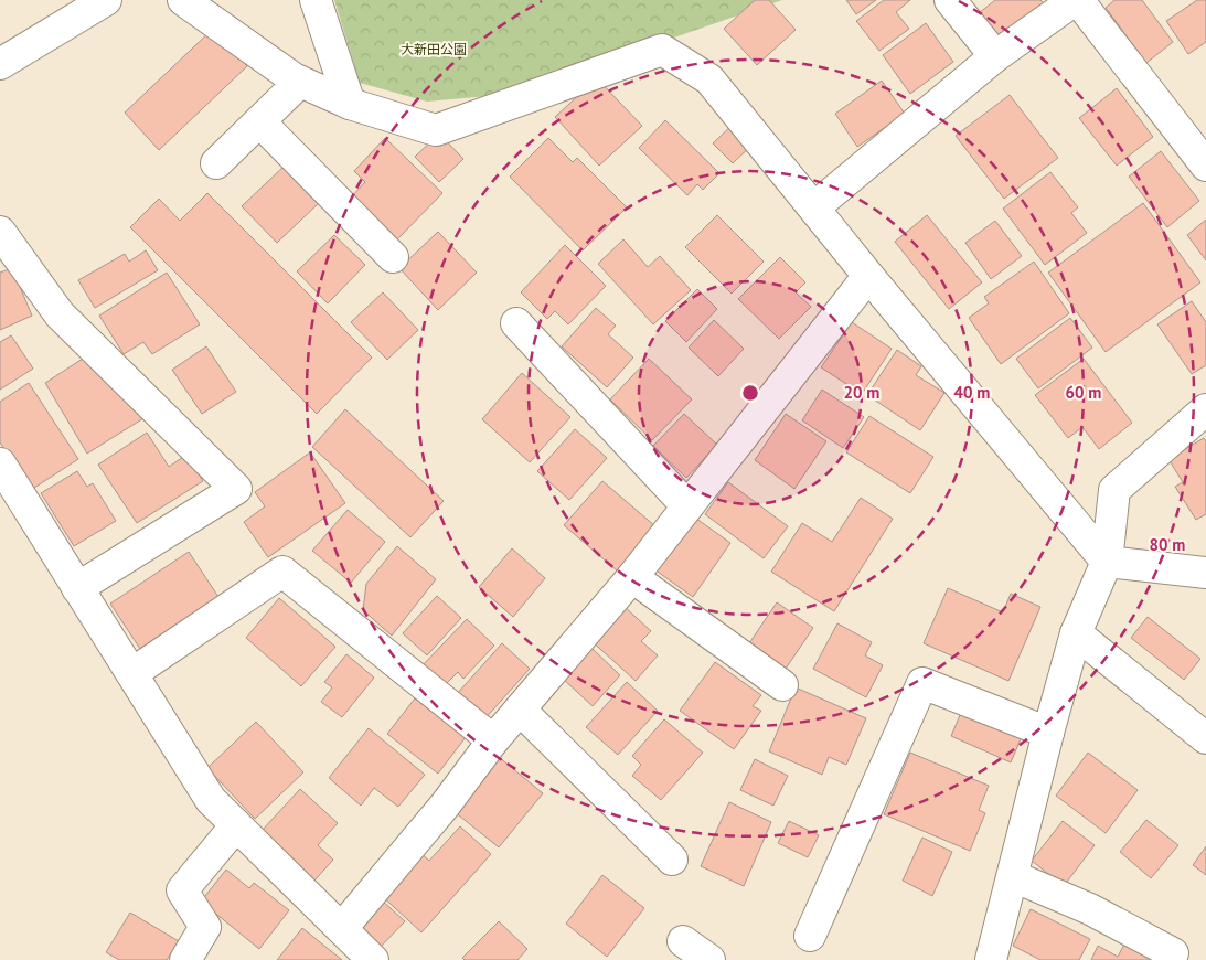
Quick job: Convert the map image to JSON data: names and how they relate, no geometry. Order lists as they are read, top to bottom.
{
  "parks": ["大新田公園"],
  "rings": [
    "20 m",
    "40 m",
    "60 m",
    "80 m"
  ]
}
